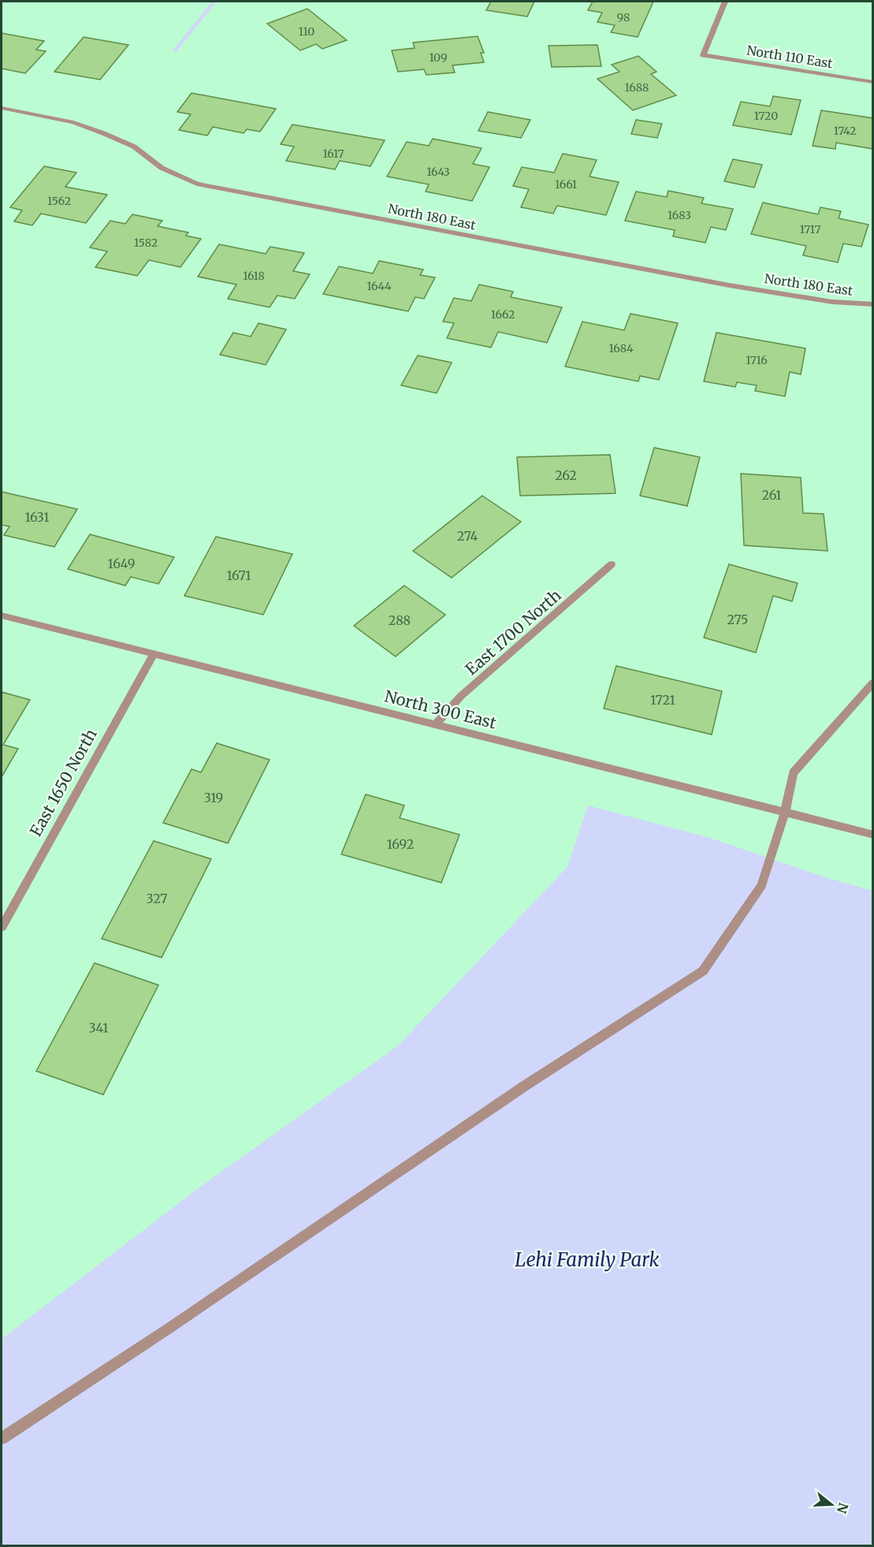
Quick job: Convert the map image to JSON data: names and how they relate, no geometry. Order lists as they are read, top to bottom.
{
  "streets": {
    "street": [
      "North 110 East",
      "North 180 East",
      "East 1700 North",
      "North 300 East",
      "East 1650 North"
    ]
  },
  "crossings": [
    ["East 1700 North", "North 300 East"],
    ["North 300 East", "East 1650 North"]
  ],
  "parks": ["Lehi Family Park"],
  "house_numbers": [
    "98",
    "110",
    "109",
    "1688",
    "1720",
    "1742",
    "1617",
    "1643",
    "1661",
    "1562",
    "1683",
    "1717",
    "1582",
    "1618",
    "1644",
    "1662",
    "1684",
    "1716",
    "262",
    "261",
    "1631",
    "274",
    "1649",
    "1671",
    "275",
    "288",
    "1721",
    "319",
    "1692",
    "327",
    "341"
  ],
  "north": "right"
}
